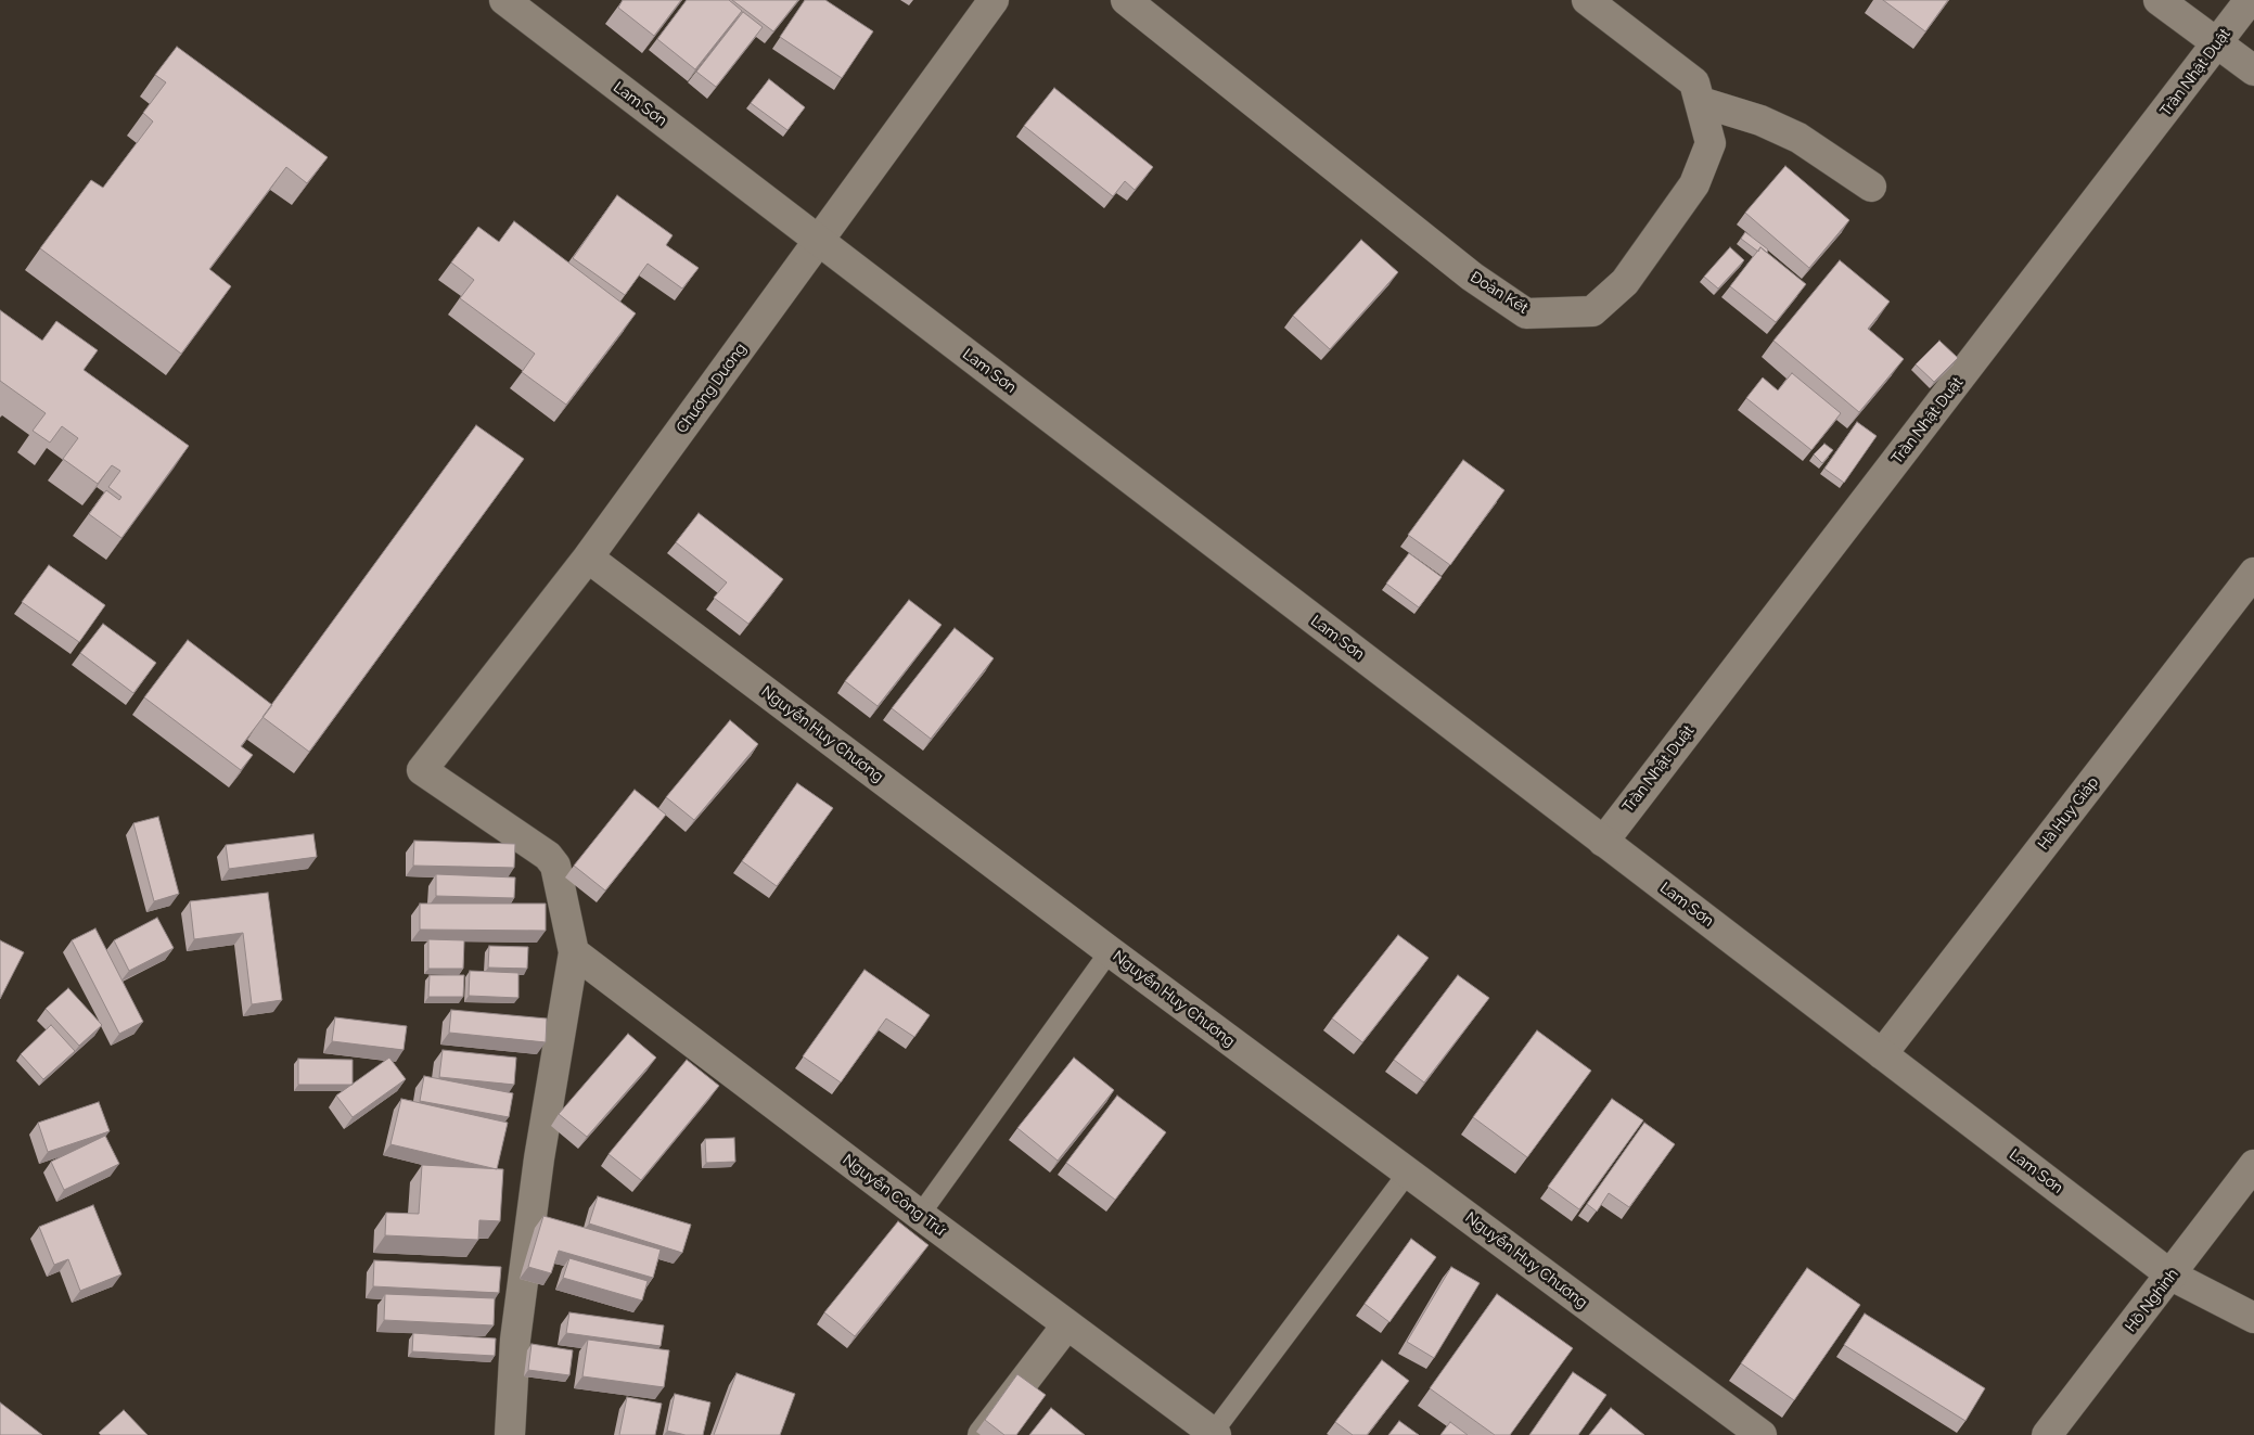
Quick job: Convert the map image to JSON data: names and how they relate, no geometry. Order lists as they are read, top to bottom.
{
  "streets": {
    "street": [
      "Trần Nhật Duật",
      "Lam Sơn",
      "Đoàn Kết",
      "Chương Dương",
      "Nguyễn Huy Chương",
      "Hà Huy Giáp",
      "Nguyễn Công Trứ",
      "Hồ Nghinh"
    ]
  },
  "crossings": [
    ["Trần Nhật Duật", "Lam Sơn"],
    ["Lam Sơn", "Chương Dương"],
    ["Lam Sơn", "Hà Huy Giáp"],
    ["Lam Sơn", "Hồ Nghinh"],
    ["Chương Dương", "Nguyễn Huy Chương"],
    ["Chương Dương", "Nguyễn Công Trứ"]
  ]
}
